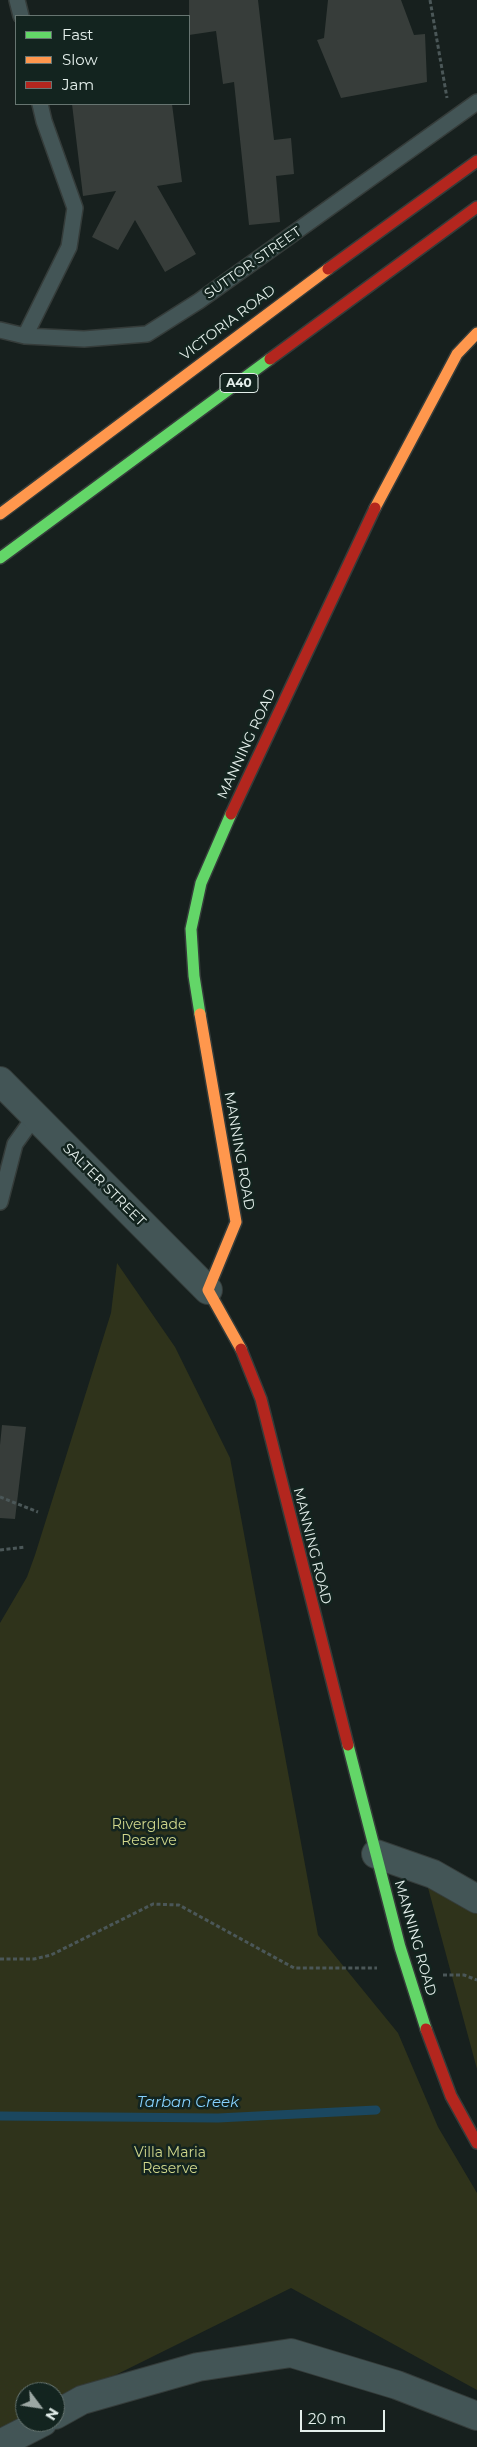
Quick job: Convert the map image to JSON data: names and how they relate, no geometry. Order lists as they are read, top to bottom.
{
  "streets": {
    "main road": ["VICTORIA ROAD", "A40", "MANNING ROAD"],
    "street": ["SALTER STREET"],
    "lane": ["SUTTOR STREET"]
  },
  "crossings": [
    ["MANNING ROAD", "SALTER STREET"]
  ],
  "water": ["Tarban Creek"],
  "parks": ["Riverglade Reserve", "Villa Maria Reserve"],
  "legend": ["Fast", "Slow", "Jam"],
  "scale_bar": "20 m",
  "north": "bottom right"
}
